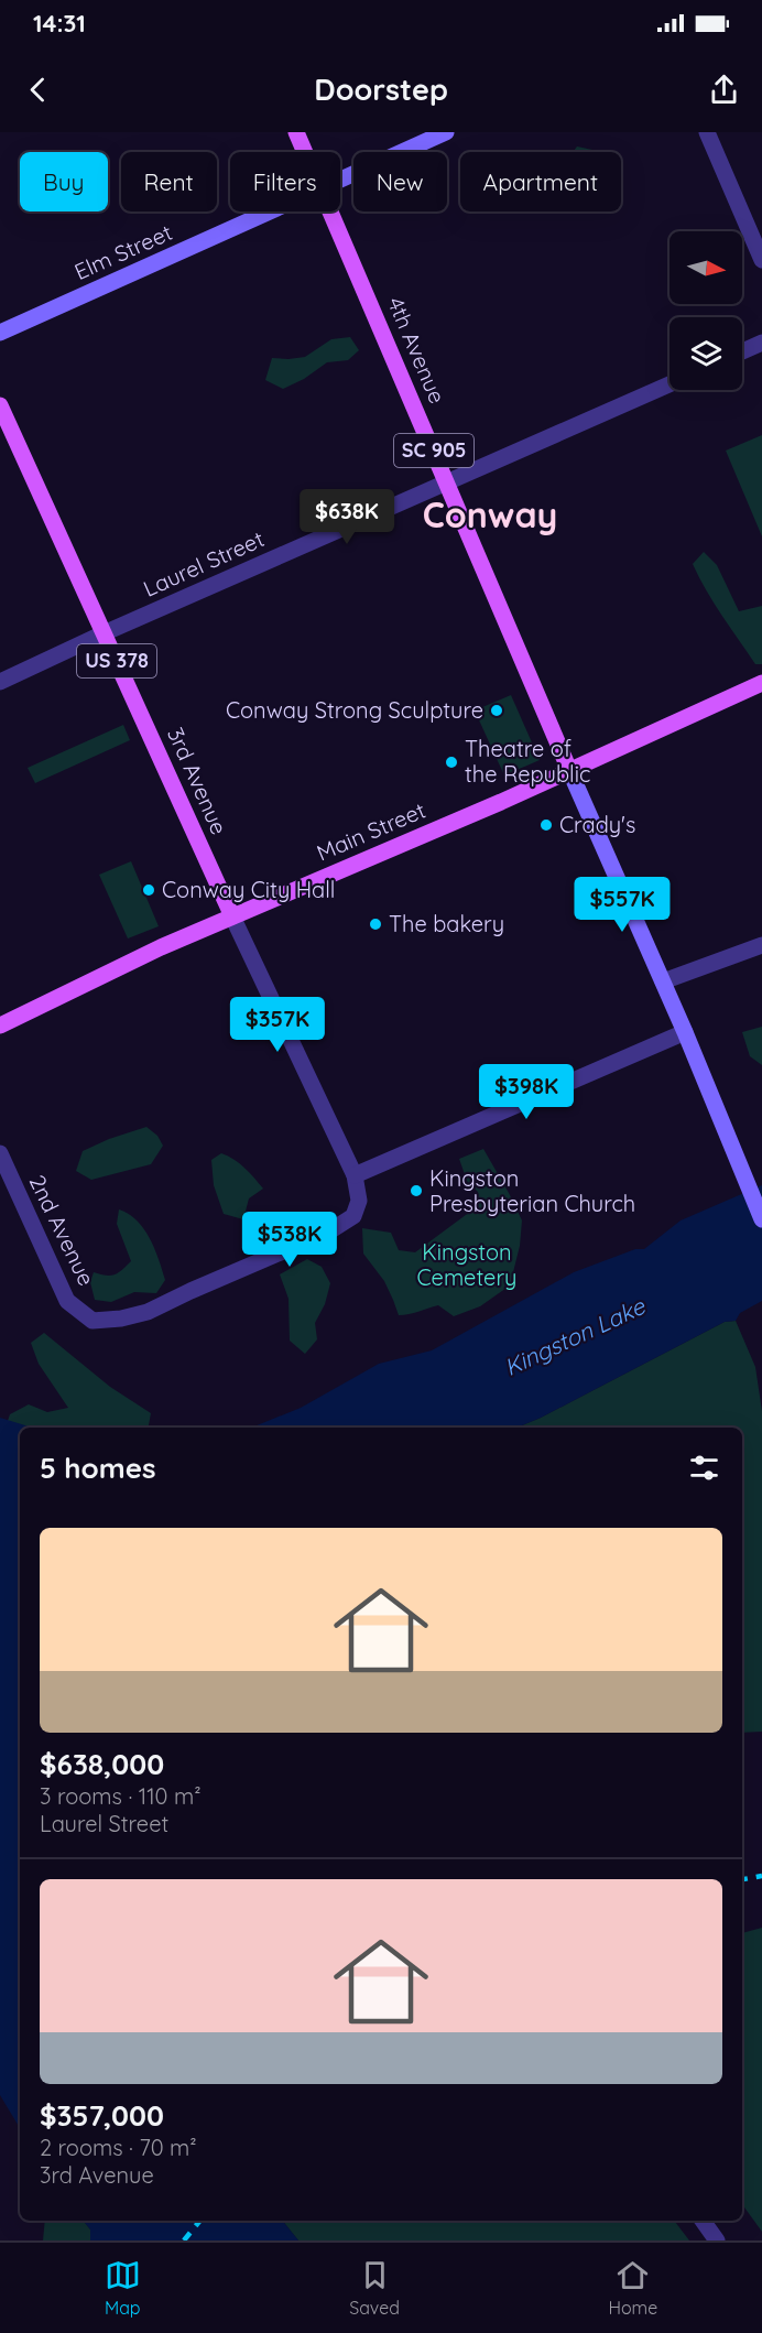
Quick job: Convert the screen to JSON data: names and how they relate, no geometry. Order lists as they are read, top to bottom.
{
  "streets": {
    "main road": [
      "Elm Street",
      "4th Avenue",
      "SC 905",
      "US 378",
      "3rd Avenue",
      "Main Street"
    ],
    "street": ["Laurel Street", "2nd Avenue"]
  },
  "crossings": [
    ["4th Avenue", "SC 905"],
    ["4th Avenue", "Laurel Street"],
    ["4th Avenue", "Main Street"],
    ["SC 905", "Main Street"],
    ["Laurel Street", "3rd Avenue"],
    ["3rd Avenue", "Main Street"],
    ["3rd Avenue", "2nd Avenue"]
  ],
  "districts": ["Conway"],
  "water": ["Kingston Lake"],
  "parks": ["Kingston Cemetery"],
  "places": [
    "Conway Strong Sculpture",
    "Theatre of the Republic",
    "Crady's",
    "Conway City Hall",
    "The bakery",
    "Kingston Presbyterian Church"
  ],
  "north": "right",
  "page": {
    "status": "14:31",
    "header": "Doorstep",
    "chip": [
      "Buy",
      "Rent",
      "Filters",
      "New",
      "Apartment"
    ],
    "price": [
      "$638K",
      "$557K",
      "$357K",
      "$398K",
      "$538K"
    ],
    "heading": "5 homes",
    "list": [
      {
        "name": "$638,000",
        "note": "3 rooms · 110 m² · Laurel Street"
      },
      {
        "name": "$357,000",
        "note": "2 rooms · 70 m² · 3rd Avenue"
      }
    ],
    "tabs": ["Map", "Saved", "Home"]
  }
}
